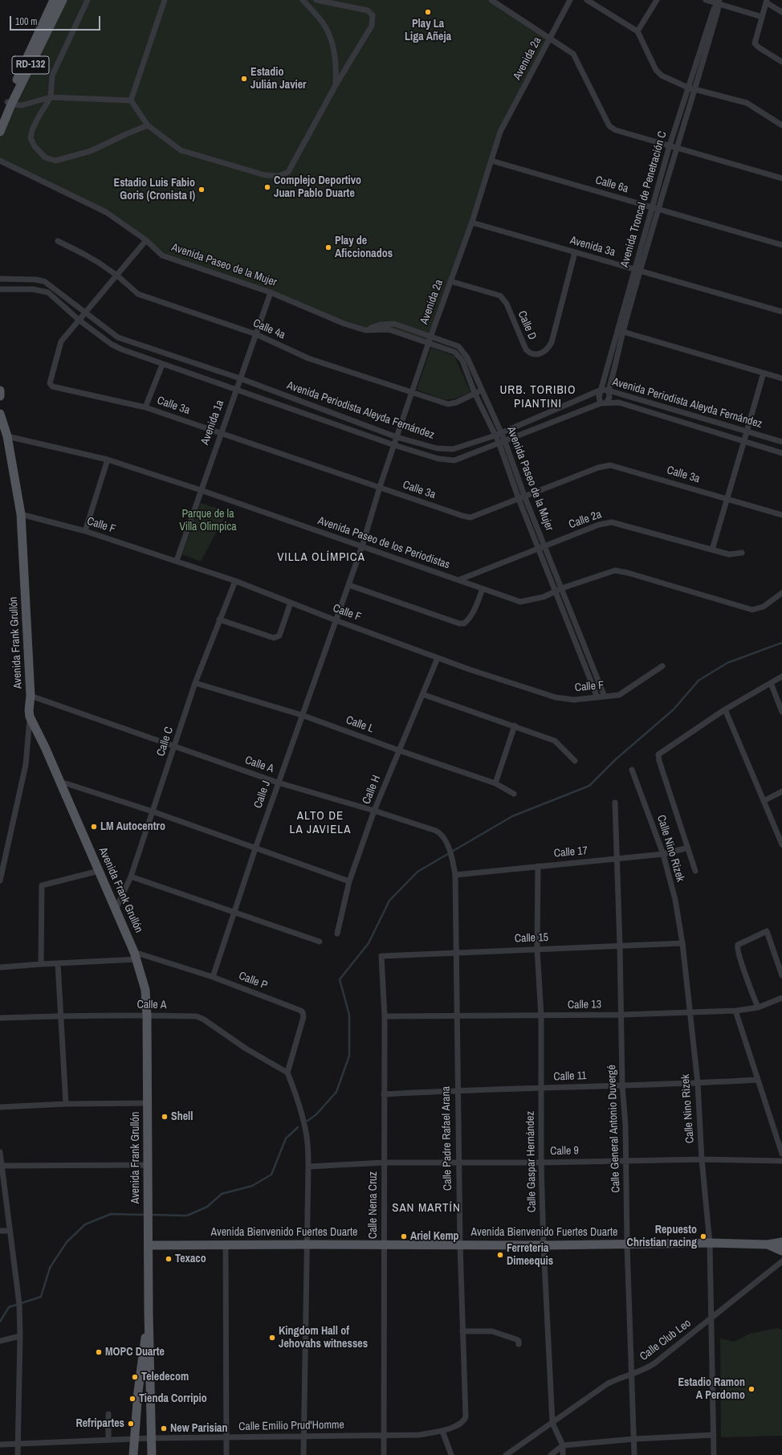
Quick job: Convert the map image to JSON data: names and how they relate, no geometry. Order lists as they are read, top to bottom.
{
  "streets": {
    "main road": ["RD-132", "Avenida Frank Grullón", "Avenida Bienvenido Fuertes Duarte"],
    "street": [
      "Avenida 2a",
      "Calle 6a",
      "Avenida Troncal de Penetración C",
      "Avenida 3a",
      "Avenida Paseo de la Mujer",
      "Calle D",
      "Calle 4a",
      "Avenida Periodista Aleyda Fernández",
      "Calle 3a",
      "Avenida 1a",
      "Calle 2a",
      "Calle F",
      "Avenida Paseo de los Periodistas",
      "Calle L",
      "Calle C",
      "Calle A",
      "Calle H",
      "Calle J",
      "Calle Nino Rizek",
      "Calle 17",
      "Calle 15",
      "Calle P",
      "Calle 13",
      "Calle 11",
      "Calle General Antonio Duvergé",
      "Calle Padre Rafael Arana",
      "Calle 9",
      "Calle Gaspar Hernández",
      "Calle Nena Cruz",
      "Calle Club Leo",
      "Calle Emilio Prud'Homme"
    ]
  },
  "crossings": [
    ["Avenida 2a", "Calle 6a"],
    ["Avenida 2a", "Avenida 3a"],
    ["Avenida 2a", "Avenida Paseo de la Mujer"],
    ["Avenida 2a", "Calle D"],
    ["Avenida 2a", "Calle 4a"],
    ["Avenida 2a", "Avenida Periodista Aleyda Fernández"],
    ["Avenida 2a", "Calle 3a"],
    ["Avenida 2a", "Calle F"],
    ["Avenida 2a", "Avenida Paseo de los Periodistas"],
    ["Avenida 2a", "Calle J"],
    ["Calle 6a", "Avenida Troncal de Penetración C"],
    ["Avenida Troncal de Penetración C", "Avenida 3a"],
    ["Avenida Troncal de Penetración C", "Avenida Periodista Aleyda Fernández"],
    ["Avenida 3a", "Calle D"],
    ["Avenida Paseo de la Mujer", "Calle 4a"],
    ["Avenida Paseo de la Mujer", "Avenida Periodista Aleyda Fernández"],
    ["Avenida Paseo de la Mujer", "Calle 3a"],
    ["Avenida Paseo de la Mujer", "Avenida 1a"],
    ["Avenida Paseo de la Mujer", "Calle 2a"],
    ["Avenida Paseo de la Mujer", "Calle F"],
    ["Avenida Paseo de la Mujer", "Avenida Paseo de los Periodistas"],
    ["Calle 4a", "Avenida 1a"],
    ["Avenida Periodista Aleyda Fernández", "Calle 3a"],
    ["Avenida Periodista Aleyda Fernández", "Avenida 1a"],
    ["Calle 3a", "Avenida 1a"],
    ["Avenida 1a", "Calle F"],
    ["Avenida 1a", "Avenida Paseo de los Periodistas"],
    ["Calle 2a", "Avenida Paseo de los Periodistas"],
    ["Calle F", "Avenida Frank Grullón"],
    ["Calle F", "Calle C"],
    ["Calle F", "Calle H"],
    ["Calle F", "Calle J"],
    ["Avenida Paseo de los Periodistas", "Avenida Frank Grullón"],
    ["Avenida Frank Grullón", "Calle C"],
    ["Avenida Frank Grullón", "Calle A"],
    ["Avenida Frank Grullón", "Calle P"],
    ["Avenida Frank Grullón", "Avenida Bienvenido Fuertes Duarte"],
    ["Calle L", "Calle C"],
    ["Calle L", "Calle H"],
    ["Calle L", "Calle J"],
    ["Calle C", "Calle A"],
    ["Calle A", "Calle H"],
    ["Calle A", "Calle J"],
    ["Calle A", "Calle 17"],
    ["Calle A", "Calle P"],
    ["Calle A", "Calle Padre Rafael Arana"],
    ["Calle J", "Calle P"],
    ["Calle Nino Rizek", "Calle 17"],
    ["Calle Nino Rizek", "Calle 15"],
    ["Calle Nino Rizek", "Calle 13"],
    ["Calle Nino Rizek", "Calle 11"],
    ["Calle Nino Rizek", "Calle 9"],
    ["Calle Nino Rizek", "Avenida Bienvenido Fuertes Duarte"],
    ["Calle Nino Rizek", "Calle Club Leo"],
    ["Calle 17", "Calle General Antonio Duvergé"],
    ["Calle 17", "Calle Padre Rafael Arana"],
    ["Calle 17", "Calle Gaspar Hernández"],
    ["Calle 15", "Calle General Antonio Duvergé"],
    ["Calle 15", "Calle Padre Rafael Arana"],
    ["Calle 15", "Calle Gaspar Hernández"],
    ["Calle 15", "Calle Nena Cruz"],
    ["Calle 13", "Calle General Antonio Duvergé"],
    ["Calle 13", "Calle Padre Rafael Arana"],
    ["Calle 13", "Calle Gaspar Hernández"],
    ["Calle 13", "Calle Nena Cruz"],
    ["Calle 11", "Calle General Antonio Duvergé"],
    ["Calle 11", "Calle Padre Rafael Arana"],
    ["Calle 11", "Calle Gaspar Hernández"],
    ["Calle 11", "Calle Nena Cruz"],
    ["Calle General Antonio Duvergé", "Calle 9"],
    ["Calle General Antonio Duvergé", "Avenida Bienvenido Fuertes Duarte"],
    ["Calle General Antonio Duvergé", "Calle Club Leo"],
    ["Calle Padre Rafael Arana", "Calle 9"],
    ["Calle Padre Rafael Arana", "Avenida Bienvenido Fuertes Duarte"],
    ["Calle Padre Rafael Arana", "Calle Emilio Prud'Homme"],
    ["Calle 9", "Calle Gaspar Hernández"],
    ["Calle 9", "Calle Nena Cruz"],
    ["Calle Gaspar Hernández", "Avenida Bienvenido Fuertes Duarte"],
    ["Calle Gaspar Hernández", "Calle Club Leo"],
    ["Calle Nena Cruz", "Avenida Bienvenido Fuertes Duarte"],
    ["Calle Nena Cruz", "Calle Emilio Prud'Homme"]
  ],
  "districts": [
    "URB. TORIBIO PIANTINI",
    "VILLA OLÍMPICA",
    "ALTO DE LA JAVIELA",
    "SAN MARTÍN"
  ],
  "parks": ["Parque de la Villa Olimpica"],
  "places": [
    "Play La Liga Añeja",
    "Estadio Julián Javier",
    "Complejo Deportivo Juan Pablo Duarte",
    "Estadio Luis Fabio Goris (Cronista I)",
    "Play de Aficcionados",
    "LM Autocentro",
    "Shell",
    "Ariel Kemp",
    "Repuesto Christian racing",
    "Ferreteria Dimeequis",
    "Texaco",
    "Kingdom Hall of Jehovahs witnesses",
    "MOPC Duarte",
    "Teledecom",
    "Estadio Ramon A Perdomo",
    "Tienda Corripio",
    "Refripartes",
    "New Parisian"
  ],
  "scale_bar": "100 m"
}
